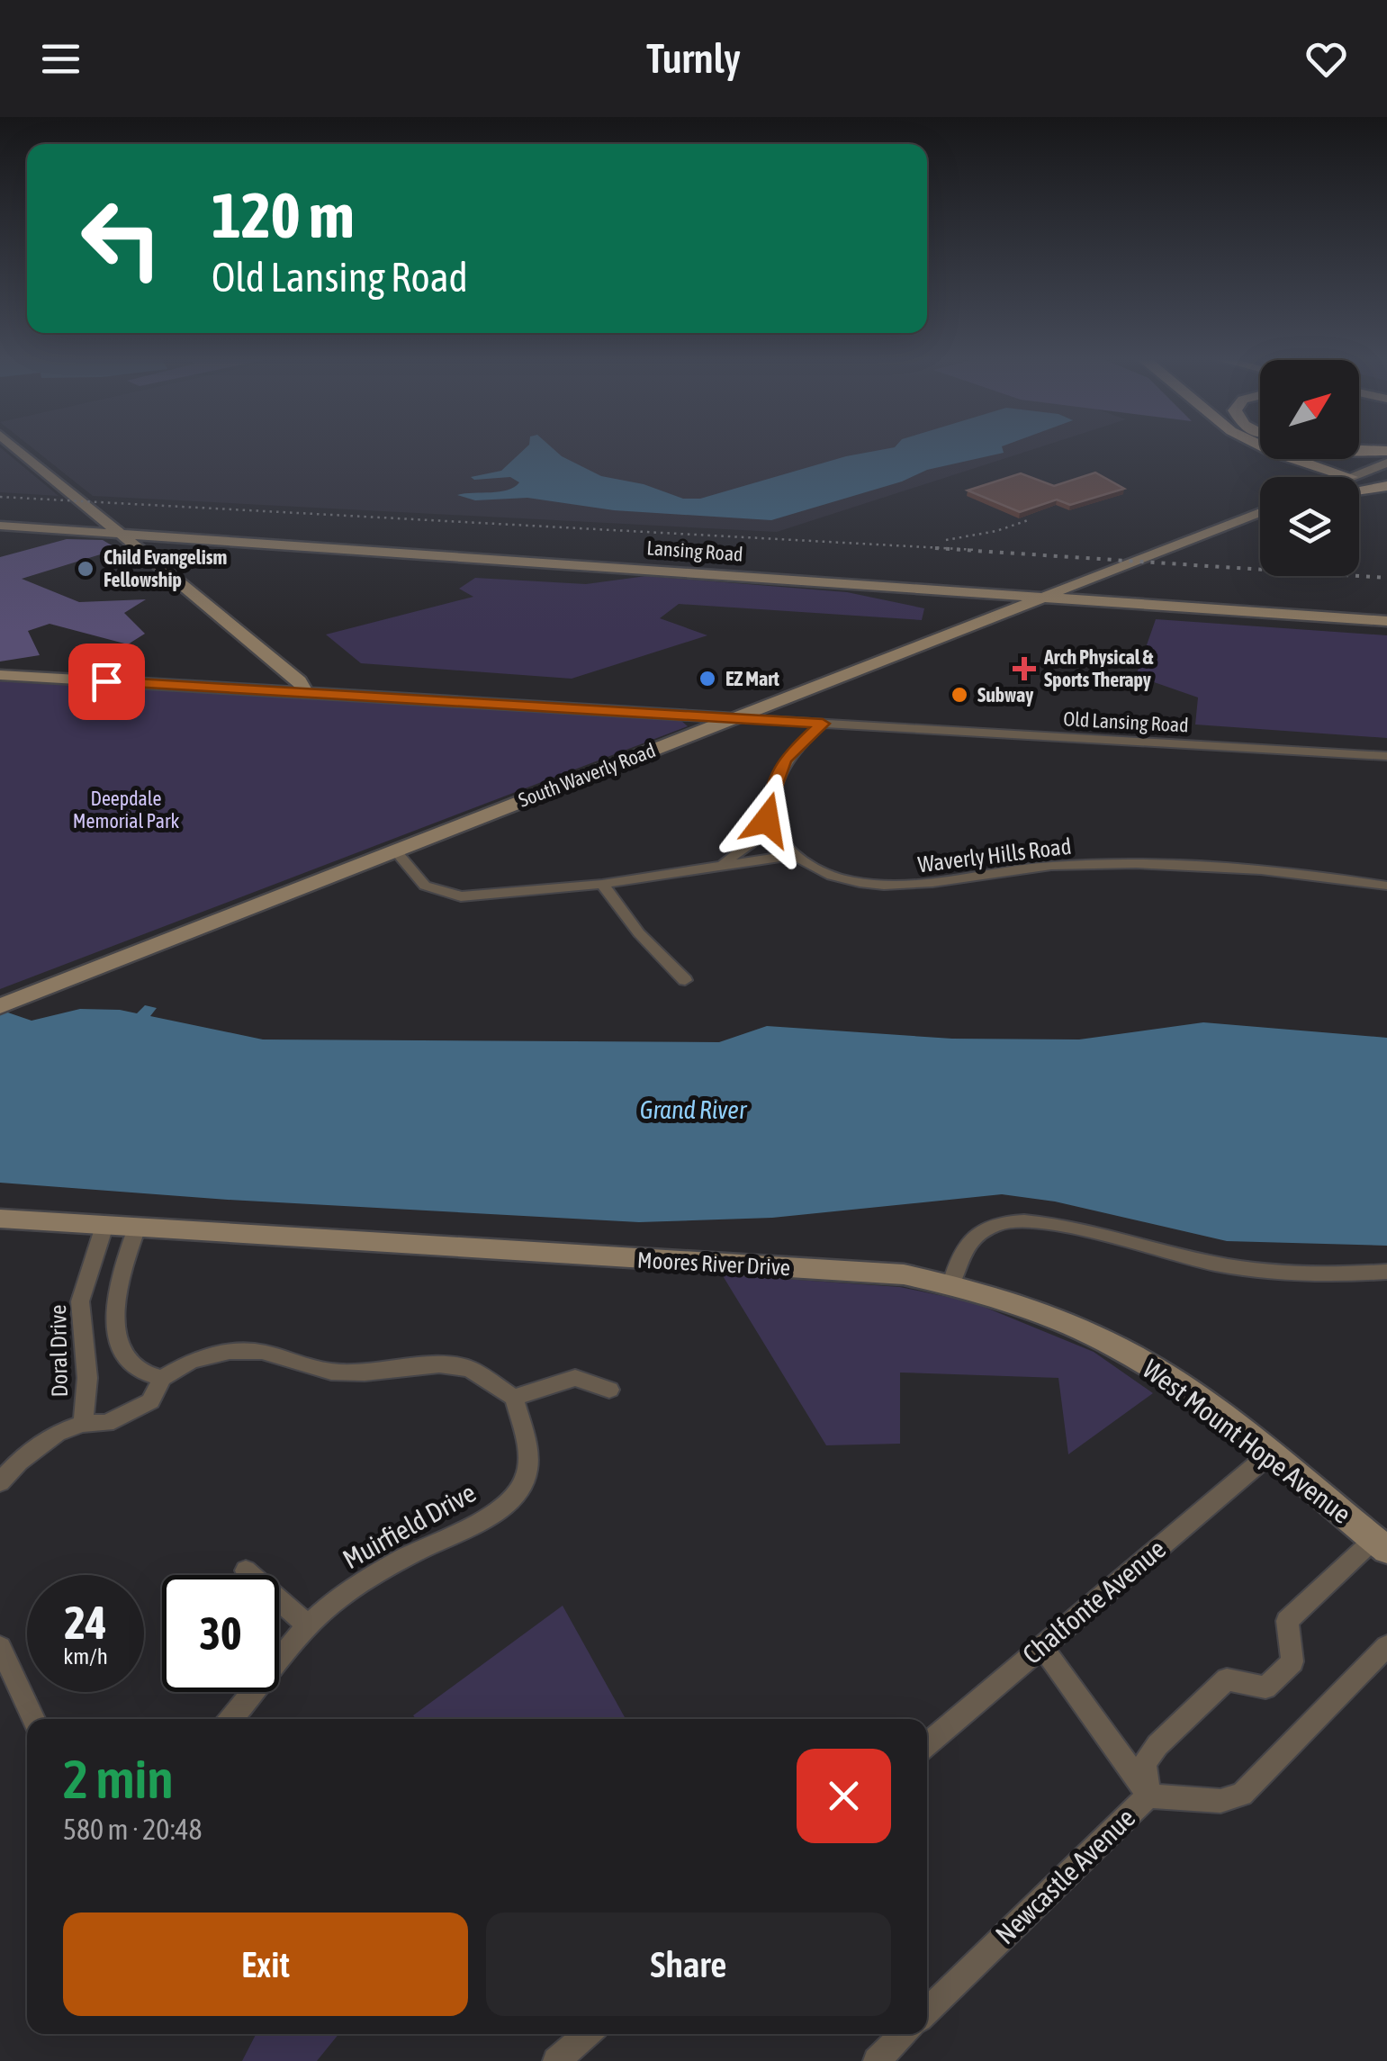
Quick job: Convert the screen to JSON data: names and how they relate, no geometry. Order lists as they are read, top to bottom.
{
  "streets": {
    "main road": [
      "Lansing Road",
      "Old Lansing Road",
      "South Waverly Road",
      "Moores River Drive",
      "West Mount Hope Avenue"
    ],
    "street": [
      "Waverly Hills Road",
      "Doral Drive",
      "Muirfield Drive",
      "Chalfonte Avenue",
      "Newcastle Avenue"
    ]
  },
  "crossings": [
    ["Lansing Road", "South Waverly Road"],
    ["Old Lansing Road", "South Waverly Road"],
    ["Moores River Drive", "Doral Drive"],
    ["Moores River Drive", "West Mount Hope Avenue"],
    ["West Mount Hope Avenue", "Chalfonte Avenue"]
  ],
  "water": ["Grand River"],
  "parks": ["Deepdale Memorial Park"],
  "places": {
    "other": ["Child Evangelism Fellowship", "EZ Mart", "Subway"],
    "health": ["Arch Physical & Sports Therapy"]
  },
  "north": "top right",
  "page": {
    "header": "Turnly",
    "turn": ["120 m", "Old Lansing Road"],
    "speed": "24 km/h",
    "limit": "30",
    "heading": ["2 min", "580 m · 20:48"],
    "buttons": ["Exit", "Share"]
  }
}
